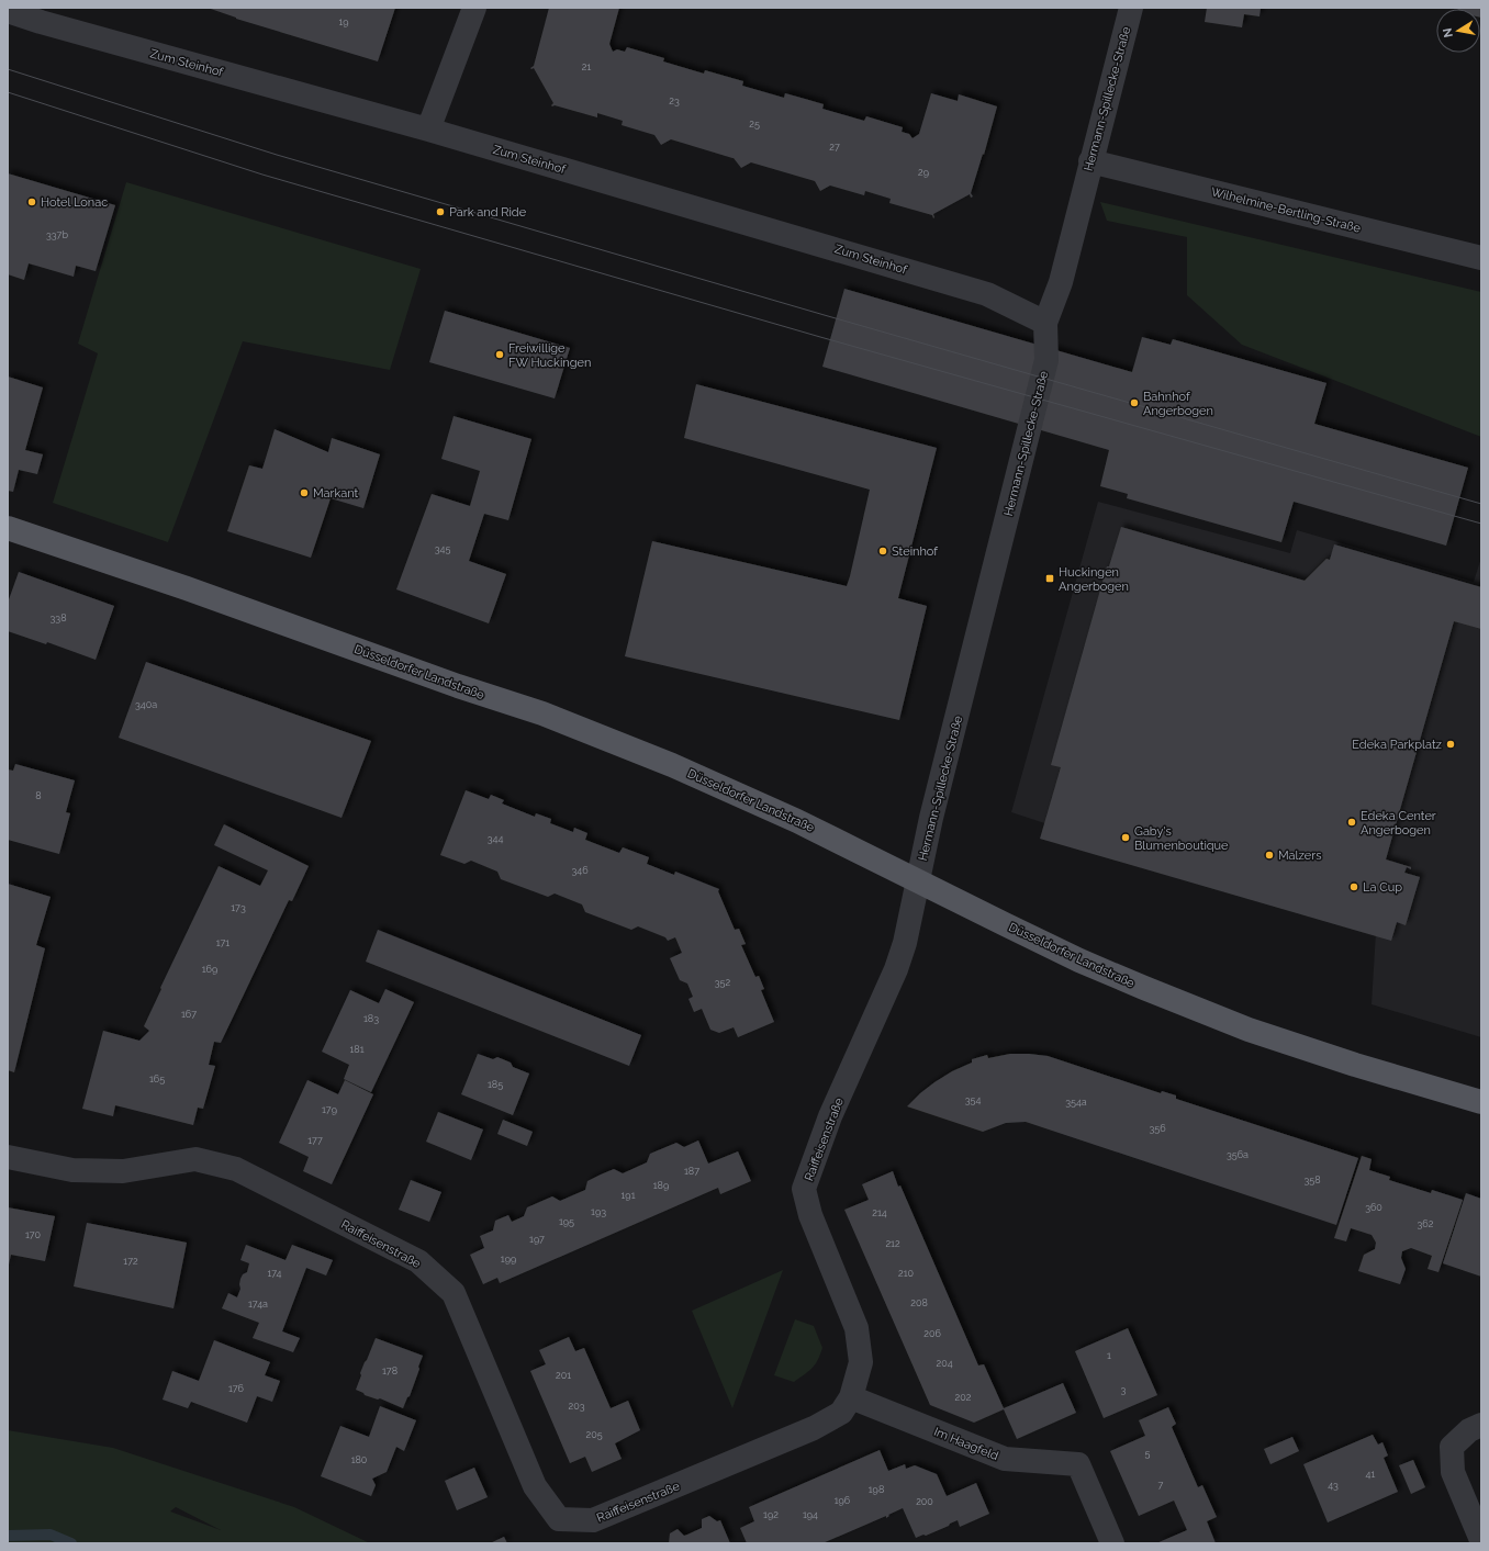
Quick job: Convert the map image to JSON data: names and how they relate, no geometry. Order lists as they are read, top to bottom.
{
  "streets": {
    "main road": ["Düsseldorfer Landstraße"],
    "street": [
      "Zum Steinhof",
      "Hermann-Spillecke-Straße",
      "Wilhelmine-Bertling-Straße",
      "Raiffeisenstraße",
      "Im Haagfeld"
    ]
  },
  "crossings": [
    ["Zum Steinhof", "Hermann-Spillecke-Straße"],
    ["Hermann-Spillecke-Straße", "Wilhelmine-Bertling-Straße"],
    ["Hermann-Spillecke-Straße", "Düsseldorfer Landstraße"],
    ["Hermann-Spillecke-Straße", "Raiffeisenstraße"],
    ["Düsseldorfer Landstraße", "Raiffeisenstraße"],
    ["Raiffeisenstraße", "Im Haagfeld"]
  ],
  "places": {
    "other": [
      "Hotel Lonac",
      "Park and Ride",
      "Freiwillige FW Huckingen",
      "Bahnhof Angerbogen",
      "Markant",
      "Steinhof",
      "Edeka Parkplatz",
      "Edeka Center Angerbogen",
      "Gaby's Blumenboutique",
      "Malzers",
      "La Cup"
    ],
    "transit": ["Huckingen Angerbogen"]
  },
  "house_numbers": [
    "19",
    "21",
    "23",
    "25",
    "27",
    "29",
    "337b",
    "345",
    "338",
    "340a",
    "8",
    "344",
    "346",
    "173",
    "171",
    "169",
    "352",
    "167",
    "183",
    "181",
    "165",
    "185",
    "354",
    "354a",
    "179",
    "356",
    "177",
    "356a",
    "187",
    "358",
    "189",
    "191",
    "360",
    "193",
    "214",
    "195",
    "362",
    "170",
    "197",
    "212",
    "199",
    "172",
    "174",
    "210",
    "208",
    "174a",
    "206",
    "1",
    "204",
    "178",
    "201",
    "176",
    "3",
    "202",
    "203",
    "205",
    "5",
    "180",
    "41",
    "7",
    "43",
    "198",
    "196",
    "200",
    "192",
    "194"
  ],
  "north": "left"
}
